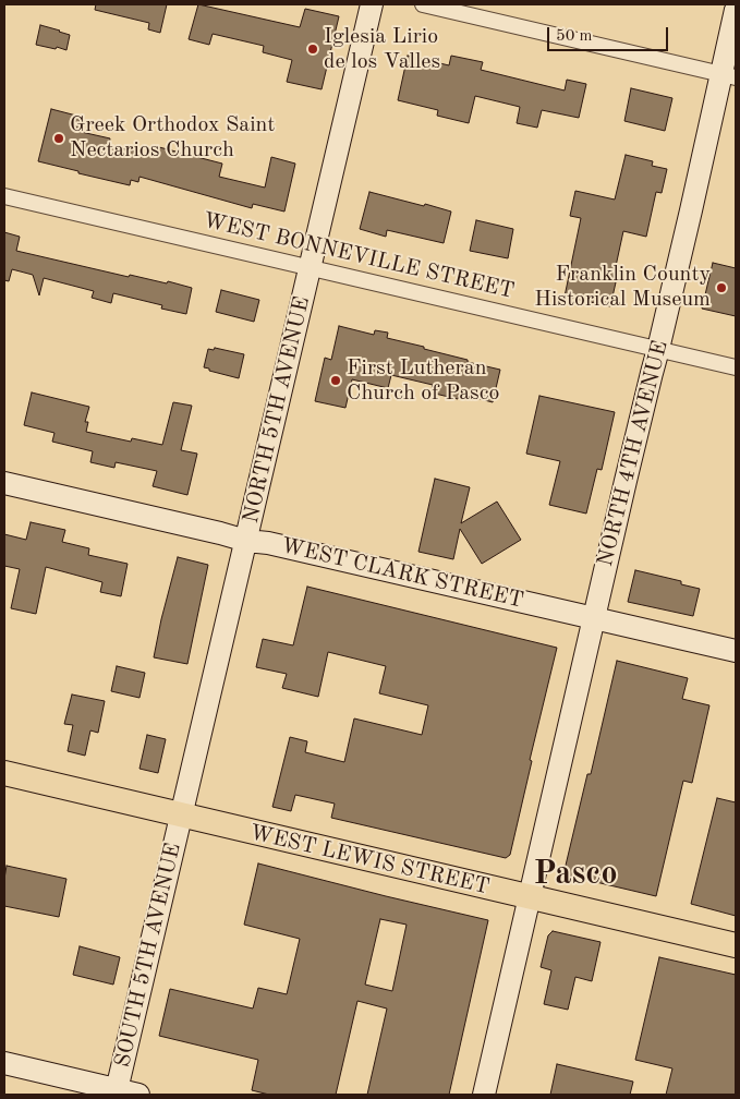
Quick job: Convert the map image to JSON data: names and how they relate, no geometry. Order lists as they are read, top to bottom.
{
  "streets": {
    "main road": ["WEST LEWIS STREET"],
    "street": [
      "WEST BONNEVILLE STREET",
      "NORTH 5TH AVENUE",
      "NORTH 4TH AVENUE",
      "WEST CLARK STREET",
      "SOUTH 5TH AVENUE"
    ]
  },
  "crossings": [
    ["WEST BONNEVILLE STREET", "NORTH 5TH AVENUE"],
    ["WEST BONNEVILLE STREET", "NORTH 4TH AVENUE"],
    ["NORTH 5TH AVENUE", "WEST CLARK STREET"],
    ["NORTH 5TH AVENUE", "WEST LEWIS STREET"],
    ["NORTH 5TH AVENUE", "SOUTH 5TH AVENUE"],
    ["NORTH 4TH AVENUE", "WEST CLARK STREET"],
    ["NORTH 4TH AVENUE", "WEST LEWIS STREET"],
    ["WEST LEWIS STREET", "SOUTH 5TH AVENUE"]
  ],
  "districts": ["Pasco"],
  "places": [
    "Iglesia Lirio de los Valles",
    "Greek Orthodox Saint Nectarios Church",
    "Franklin County Historical Museum",
    "First Lutheran Church of Pasco"
  ],
  "scale_bar": "50 m"
}
